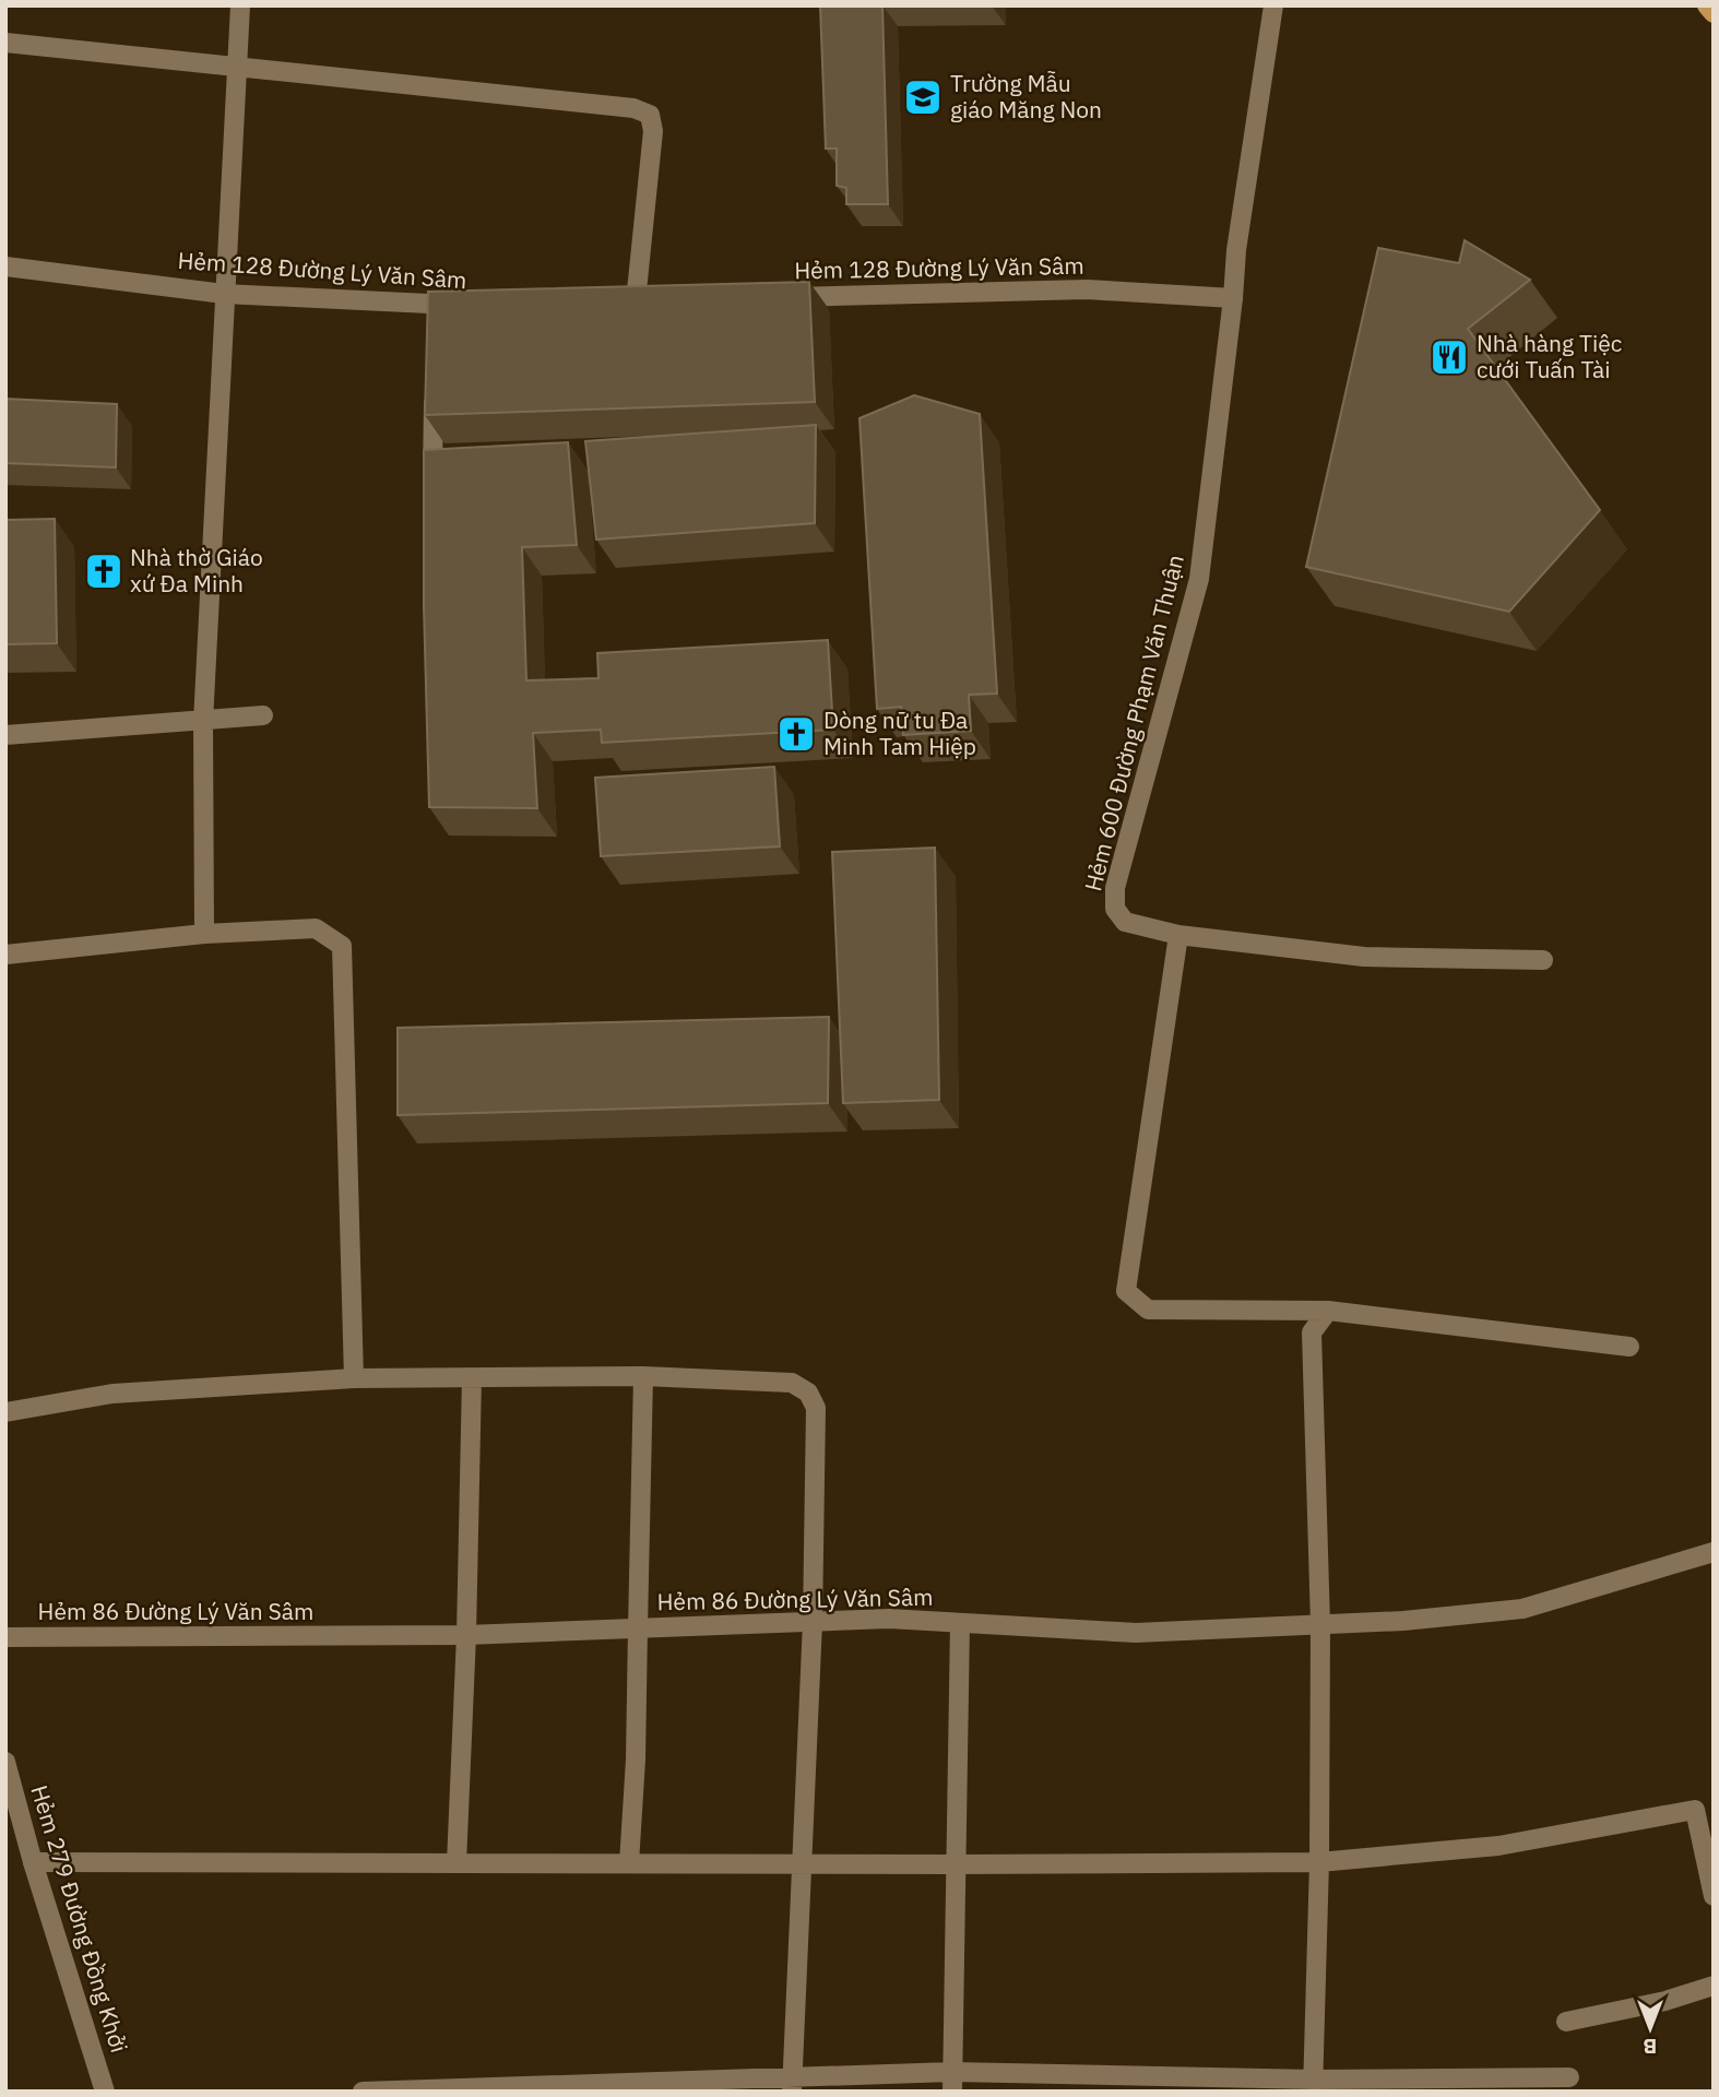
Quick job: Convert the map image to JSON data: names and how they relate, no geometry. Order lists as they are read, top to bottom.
{
  "streets": {
    "street": [
      "Hẻm 128 Đường Lý Văn Sâm",
      "Hẻm 600 Đường Phạm Văn Thuận",
      "Hẻm 86 Đường Lý Văn Sâm",
      "Hẻm 279 Đường Đồng Khởi"
    ]
  },
  "crossings": [
    ["Hẻm 128 Đường Lý Văn Sâm", "Hẻm 600 Đường Phạm Văn Thuận"]
  ],
  "places": {
    "school or university": ["Trường Mẫu giáo Măng Non"],
    "restaurant": ["Nhà hàng Tiệc cưới Tuấn Tài"],
    "church": ["Nhà thờ Giáo xứ Đa Minh", "Dòng nữ tu Đa Minh Tam Hiệp"]
  },
  "north": "bottom"
}
